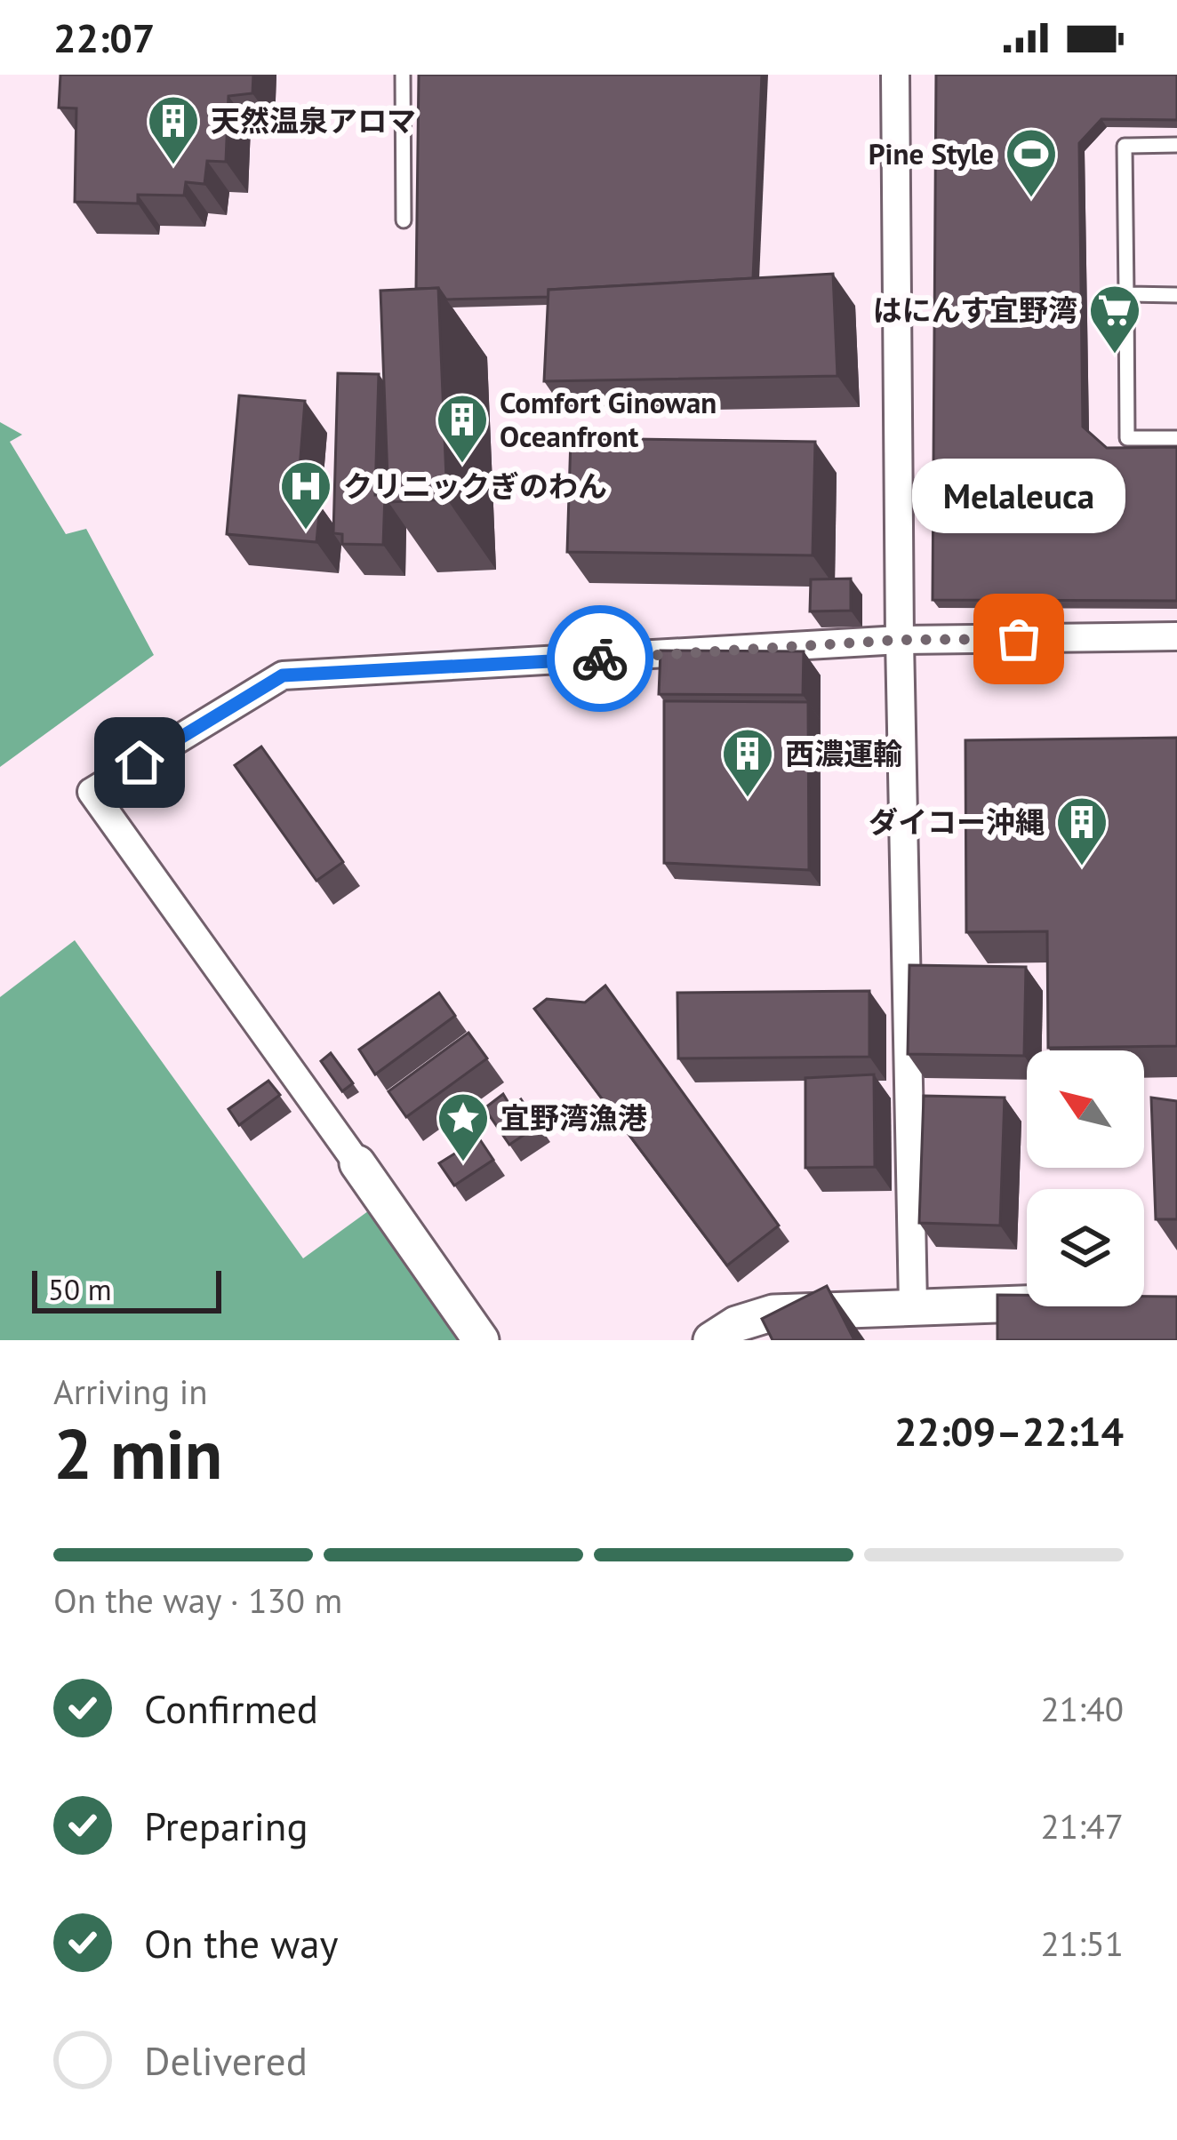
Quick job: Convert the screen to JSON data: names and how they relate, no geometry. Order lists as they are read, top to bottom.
{
  "places": {
    "building": [
      "天然温泉アロマ",
      "Comfort Ginowan Oceanfront",
      "西濃運輸",
      "ダイコー沖縄"
    ],
    "sports": ["Pine Style"],
    "supermarket": ["はにんす宜野湾"],
    "hospital": ["クリニックぎのわん"],
    "other": ["Melaleuca"],
    "place": ["宜野湾漁港"]
  },
  "scale_bar": "50 m",
  "north": "top left",
  "page": {
    "status": "22:07",
    "bubble": "Melaleuca",
    "scale": "50 m",
    "heading": ["2 min", "Arriving in", "22:09–22:14"],
    "bar": "On the way · 130 m",
    "list": [
      ["Confirmed", "21:40"],
      ["Preparing", "21:47"],
      ["On the way", "21:51"],
      "Delivered"
    ]
  }
}
